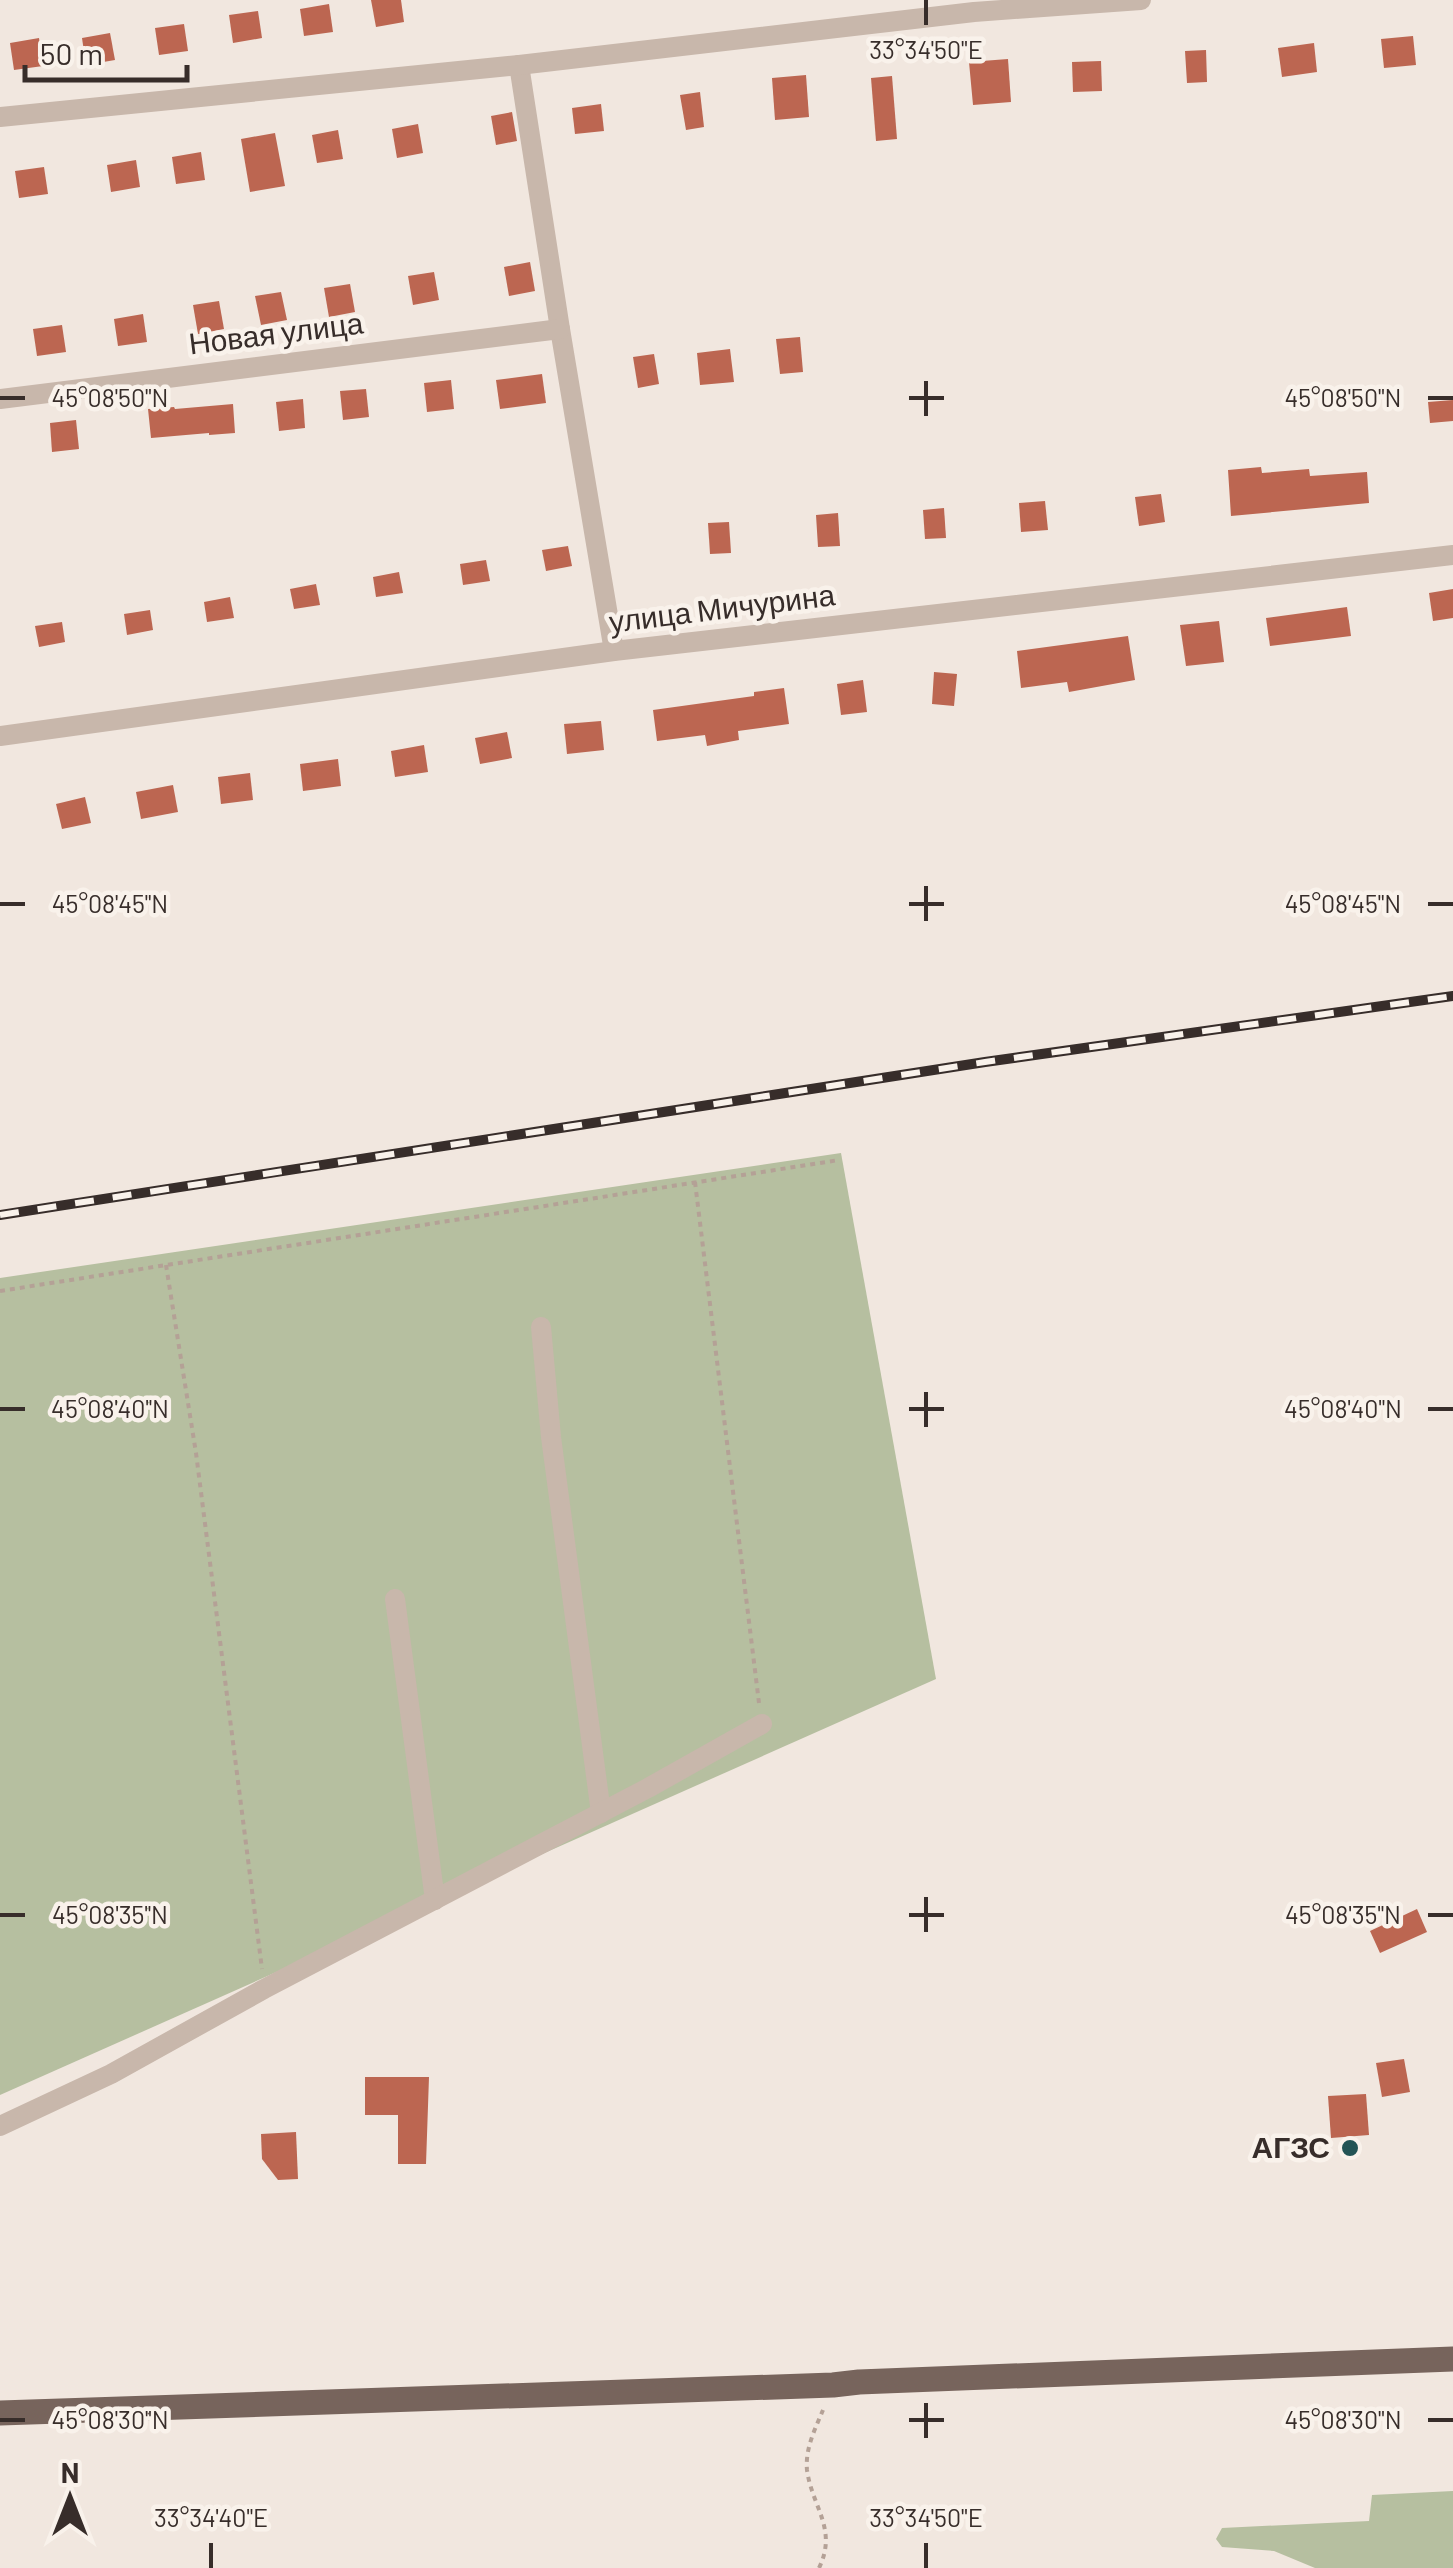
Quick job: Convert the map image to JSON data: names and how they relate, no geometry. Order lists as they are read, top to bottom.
{
  "streets": {
    "street": ["Новая улица", "улица Мичурина"]
  },
  "places": ["АГЗС"],
  "scale_bar": "50 m",
  "north": "top",
  "coordinates": [
    "33°34'50\"E",
    "45°08'50\"N",
    "45°08'45\"N",
    "45°08'40\"N",
    "45°08'35\"N",
    "45°08'30\"N",
    "33°34'40\"E"
  ]
}
